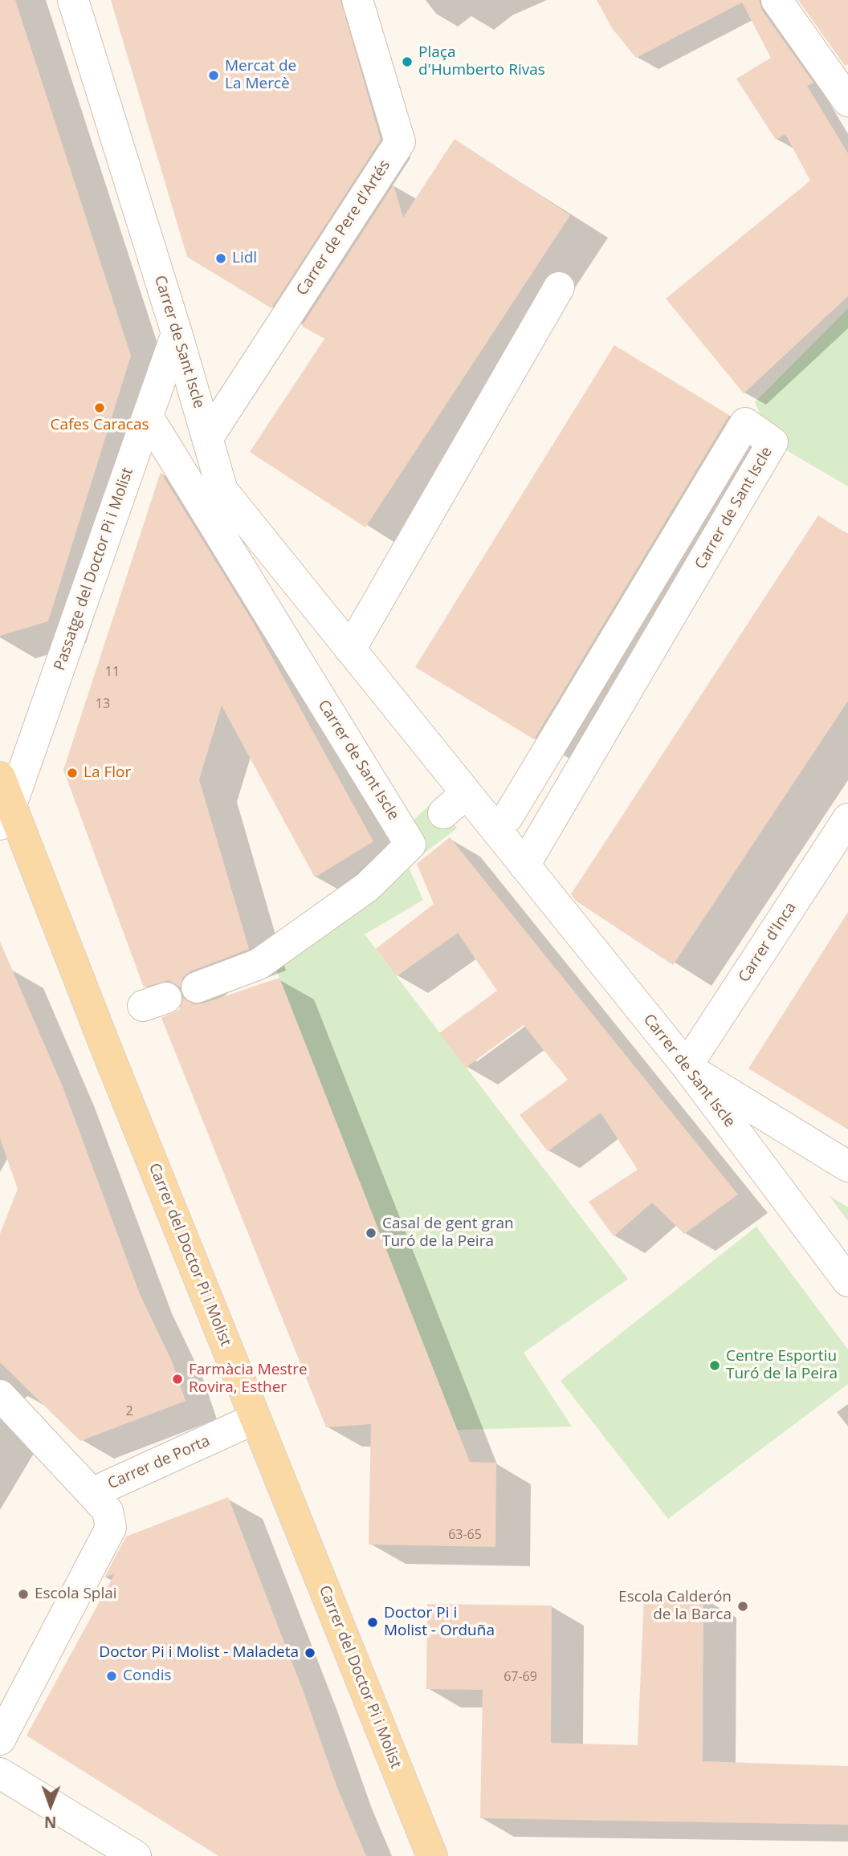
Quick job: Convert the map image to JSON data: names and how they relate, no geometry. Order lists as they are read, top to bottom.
{
  "streets": {
    "main road": ["Carrer del Doctor Pi i Molist"],
    "street": [
      "Carrer de Pere d'Artés",
      "Carrer de Sant Iscle",
      "Passatge del Doctor Pi i Molist",
      "Carrer d'Inca",
      "Carrer de Porta"
    ]
  },
  "crossings": [
    ["Carrer de Pere d'Artés", "Carrer de Sant Iscle"],
    ["Carrer de Sant Iscle", "Passatge del Doctor Pi i Molist"],
    ["Carrer de Sant Iscle", "Carrer d'Inca"],
    ["Passatge del Doctor Pi i Molist", "Carrer del Doctor Pi i Molist"],
    ["Carrer del Doctor Pi i Molist", "Carrer de Porta"]
  ],
  "places": [
    "Plaça d'Humberto Rivas",
    "Mercat de La Mercè",
    "Lidl",
    "Cafes Caracas",
    "La Flor",
    "Casal de gent gran Turó de la Peira",
    "Centre Esportiu Turó de la Peira",
    "Farmàcia Mestre Rovira, Esther",
    "Escola Splai",
    "Escola Calderón de la Barca",
    "Doctor Pi i Molist - Orduña",
    "Doctor Pi i Molist - Maladeta",
    "Condis"
  ],
  "house_numbers": [
    "11",
    "13",
    "2",
    "63-65",
    "67-69"
  ],
  "north": "bottom"
}
